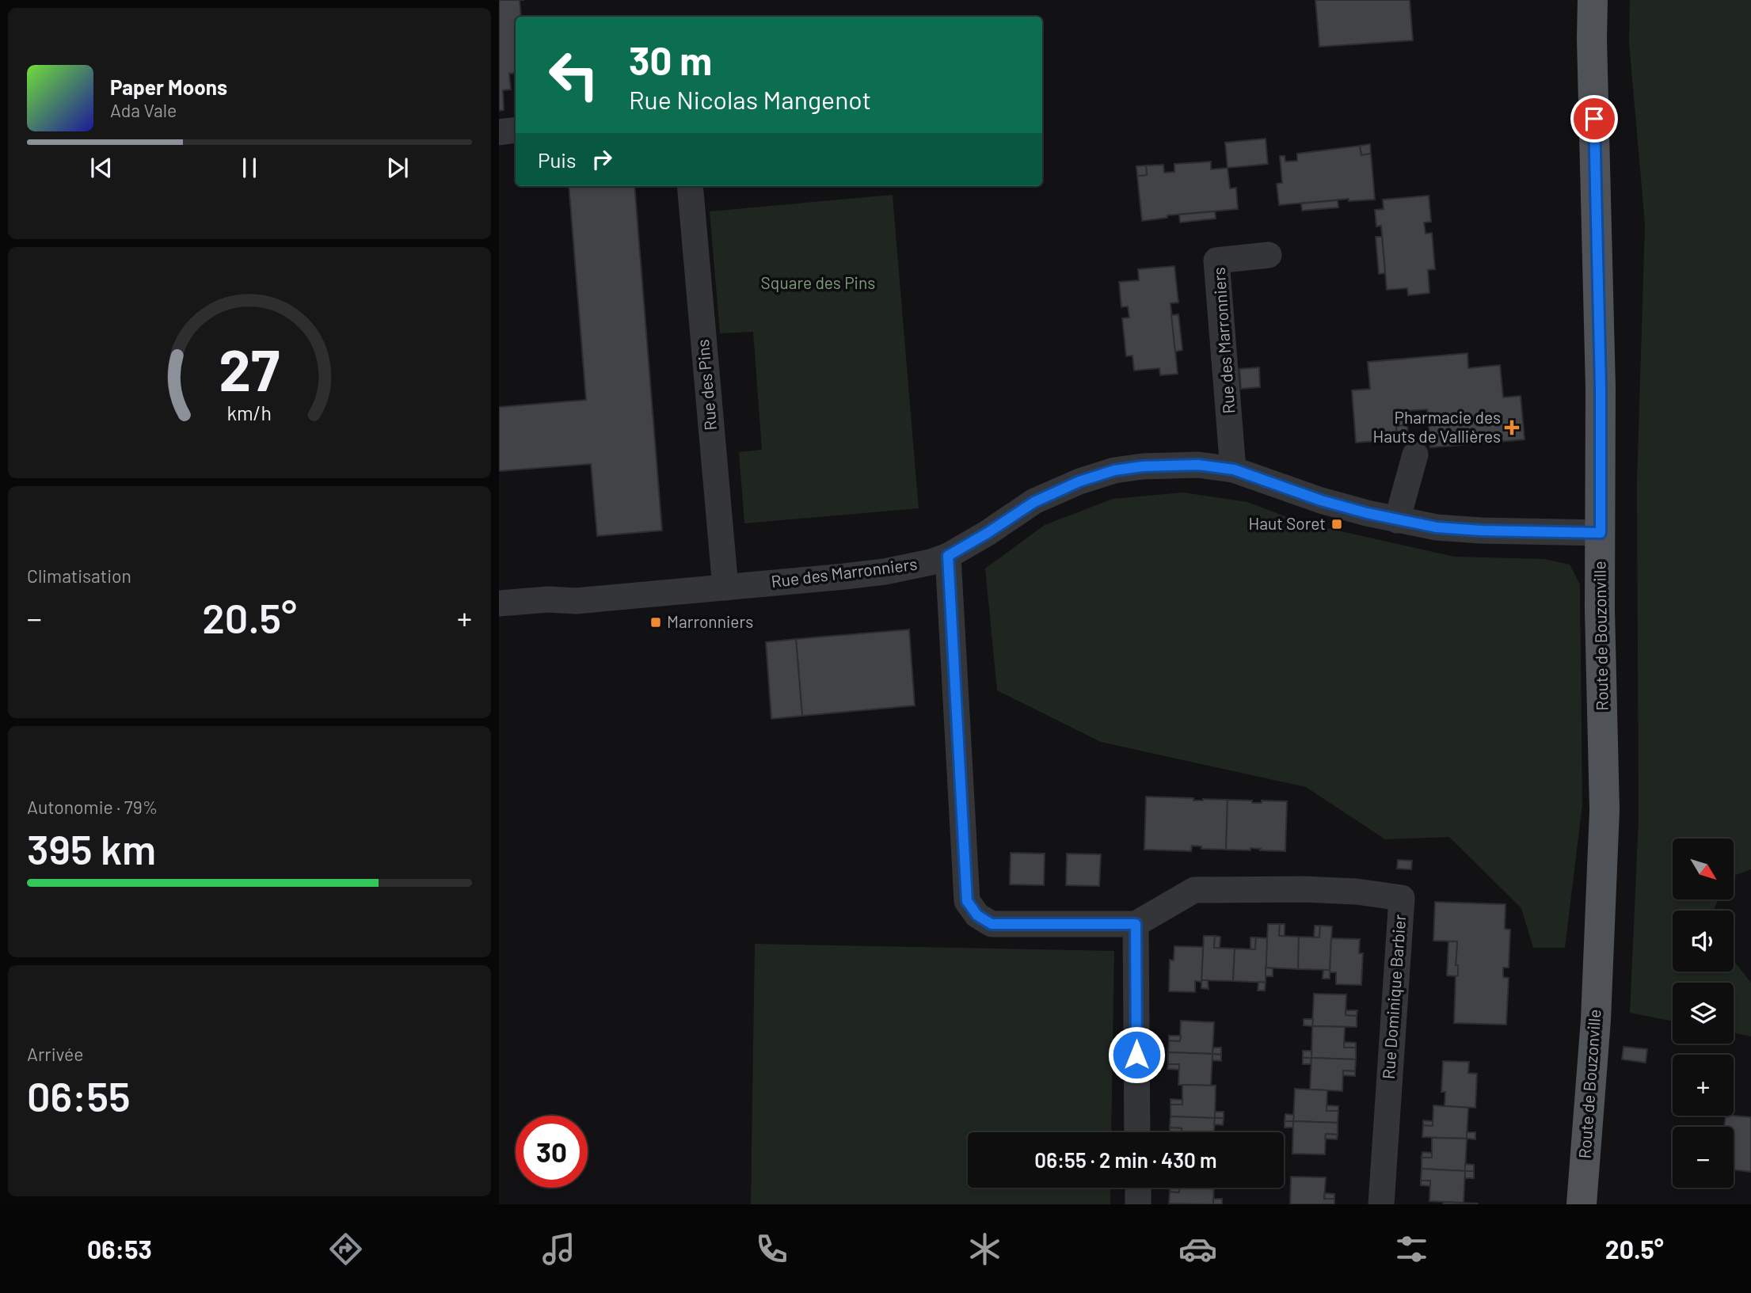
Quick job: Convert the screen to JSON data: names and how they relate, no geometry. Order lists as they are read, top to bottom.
{
  "streets": {
    "main road": ["Route de Bouzonville"],
    "street": ["Rue des Marronniers", "Rue des Pins", "Rue Dominique Barbier"]
  },
  "crossings": [
    ["Rue des Marronniers", "Rue des Pins"],
    ["Rue des Marronniers", "Route de Bouzonville"]
  ],
  "parks": ["Square des Pins"],
  "places": {
    "health": ["Pharmacie des Hauts de Vallières"],
    "transit": ["Haut Soret", "Marronniers"]
  },
  "north": "bottom right",
  "page": {
    "turn": ["30 m", "Rue Nicolas Mangenot"],
    "song": ["Paper Moons", "Ada Vale"],
    "then": "Puis",
    "tile": [
      "Climatisation",
      ["Autonomie · 79%", "395 km"],
      ["Arrivée", "06:55"]
    ],
    "heat": ["−", "20.5°", "+"],
    "map_buttons": ["+", "−"],
    "limit": "30",
    "trip": "06:55 · 2 min · 430 m",
    "tabs": ["06:53", "20.5°"],
    "gauge": ["27", "km/h"]
  }
}
